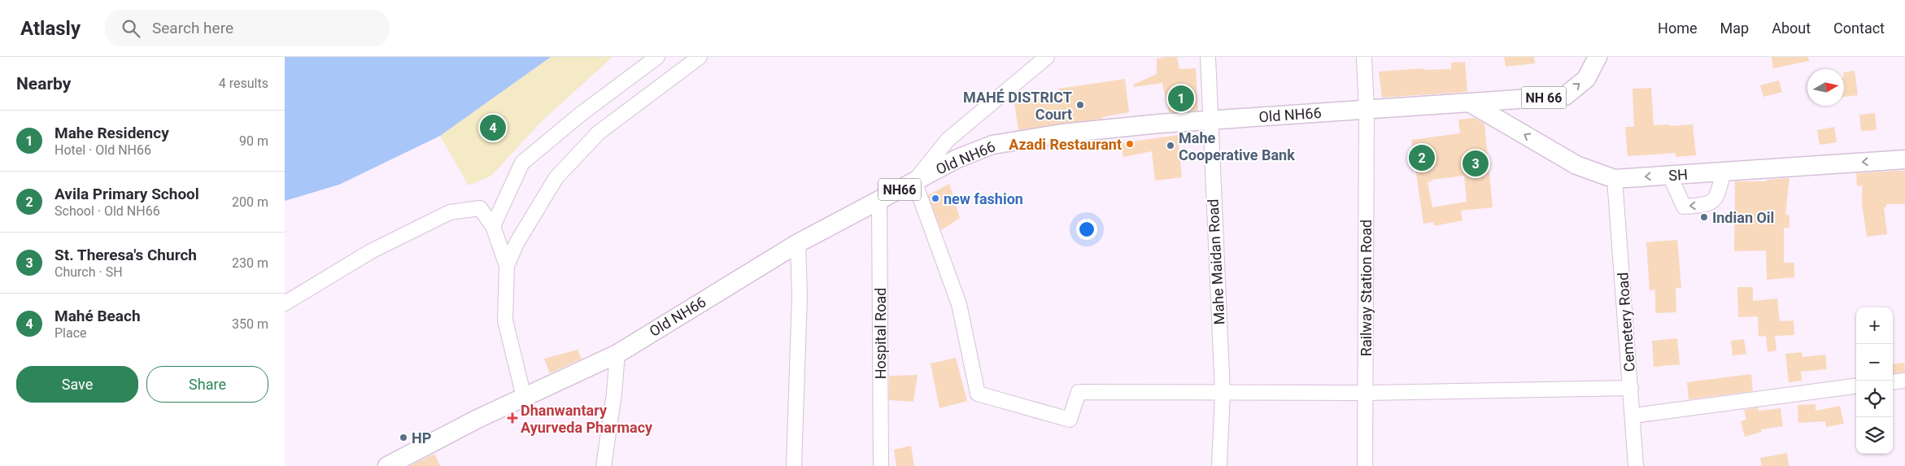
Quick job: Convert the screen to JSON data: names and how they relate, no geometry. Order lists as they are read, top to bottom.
{
  "streets": {
    "main road": [
      "NH 66",
      "Old NH66",
      "SH",
      "NH66"
    ],
    "street": [
      "Mahe Maidan Road",
      "Railway Station Road",
      "Cemetery Road",
      "Hospital Road"
    ]
  },
  "crossings": [
    ["Old NH66", "SH"],
    ["Old NH66", "Mahe Maidan Road"],
    ["Old NH66", "Railway Station Road"],
    ["Old NH66", "Hospital Road"],
    ["SH", "Cemetery Road"]
  ],
  "one_way": ["SH"],
  "places": {
    "other": [
      "MAHÉ DISTRICT Court",
      "Azadi Restaurant",
      "Mahe Cooperative Bank",
      "new fashion",
      "Indian Oil",
      "HP"
    ],
    "health": ["Dhanwantary Ayurveda Pharmacy"]
  },
  "north": "right",
  "page": {
    "header": "Atlasly",
    "search": "Search here",
    "nav": [
      "Home",
      "Map",
      "About",
      "Contact"
    ],
    "heading": ["Nearby", "4 results"],
    "pins": [
      "1",
      "4",
      "2",
      "3"
    ],
    "list": [
      {
        "mark": "1",
        "name": "Mahe Residency",
        "note": "Hotel · Old NH66",
        "value": "90 m"
      },
      {
        "mark": "2",
        "name": "Avila Primary School",
        "note": "School · Old NH66",
        "value": "200 m"
      },
      {
        "mark": "3",
        "name": "St. Theresa's Church",
        "note": "Church · SH",
        "value": "230 m"
      },
      {
        "mark": "4",
        "name": "Mahé Beach",
        "note": "Place",
        "value": "350 m"
      }
    ],
    "map_buttons": ["+", "−"],
    "buttons": ["Save", "Share"]
  }
}
